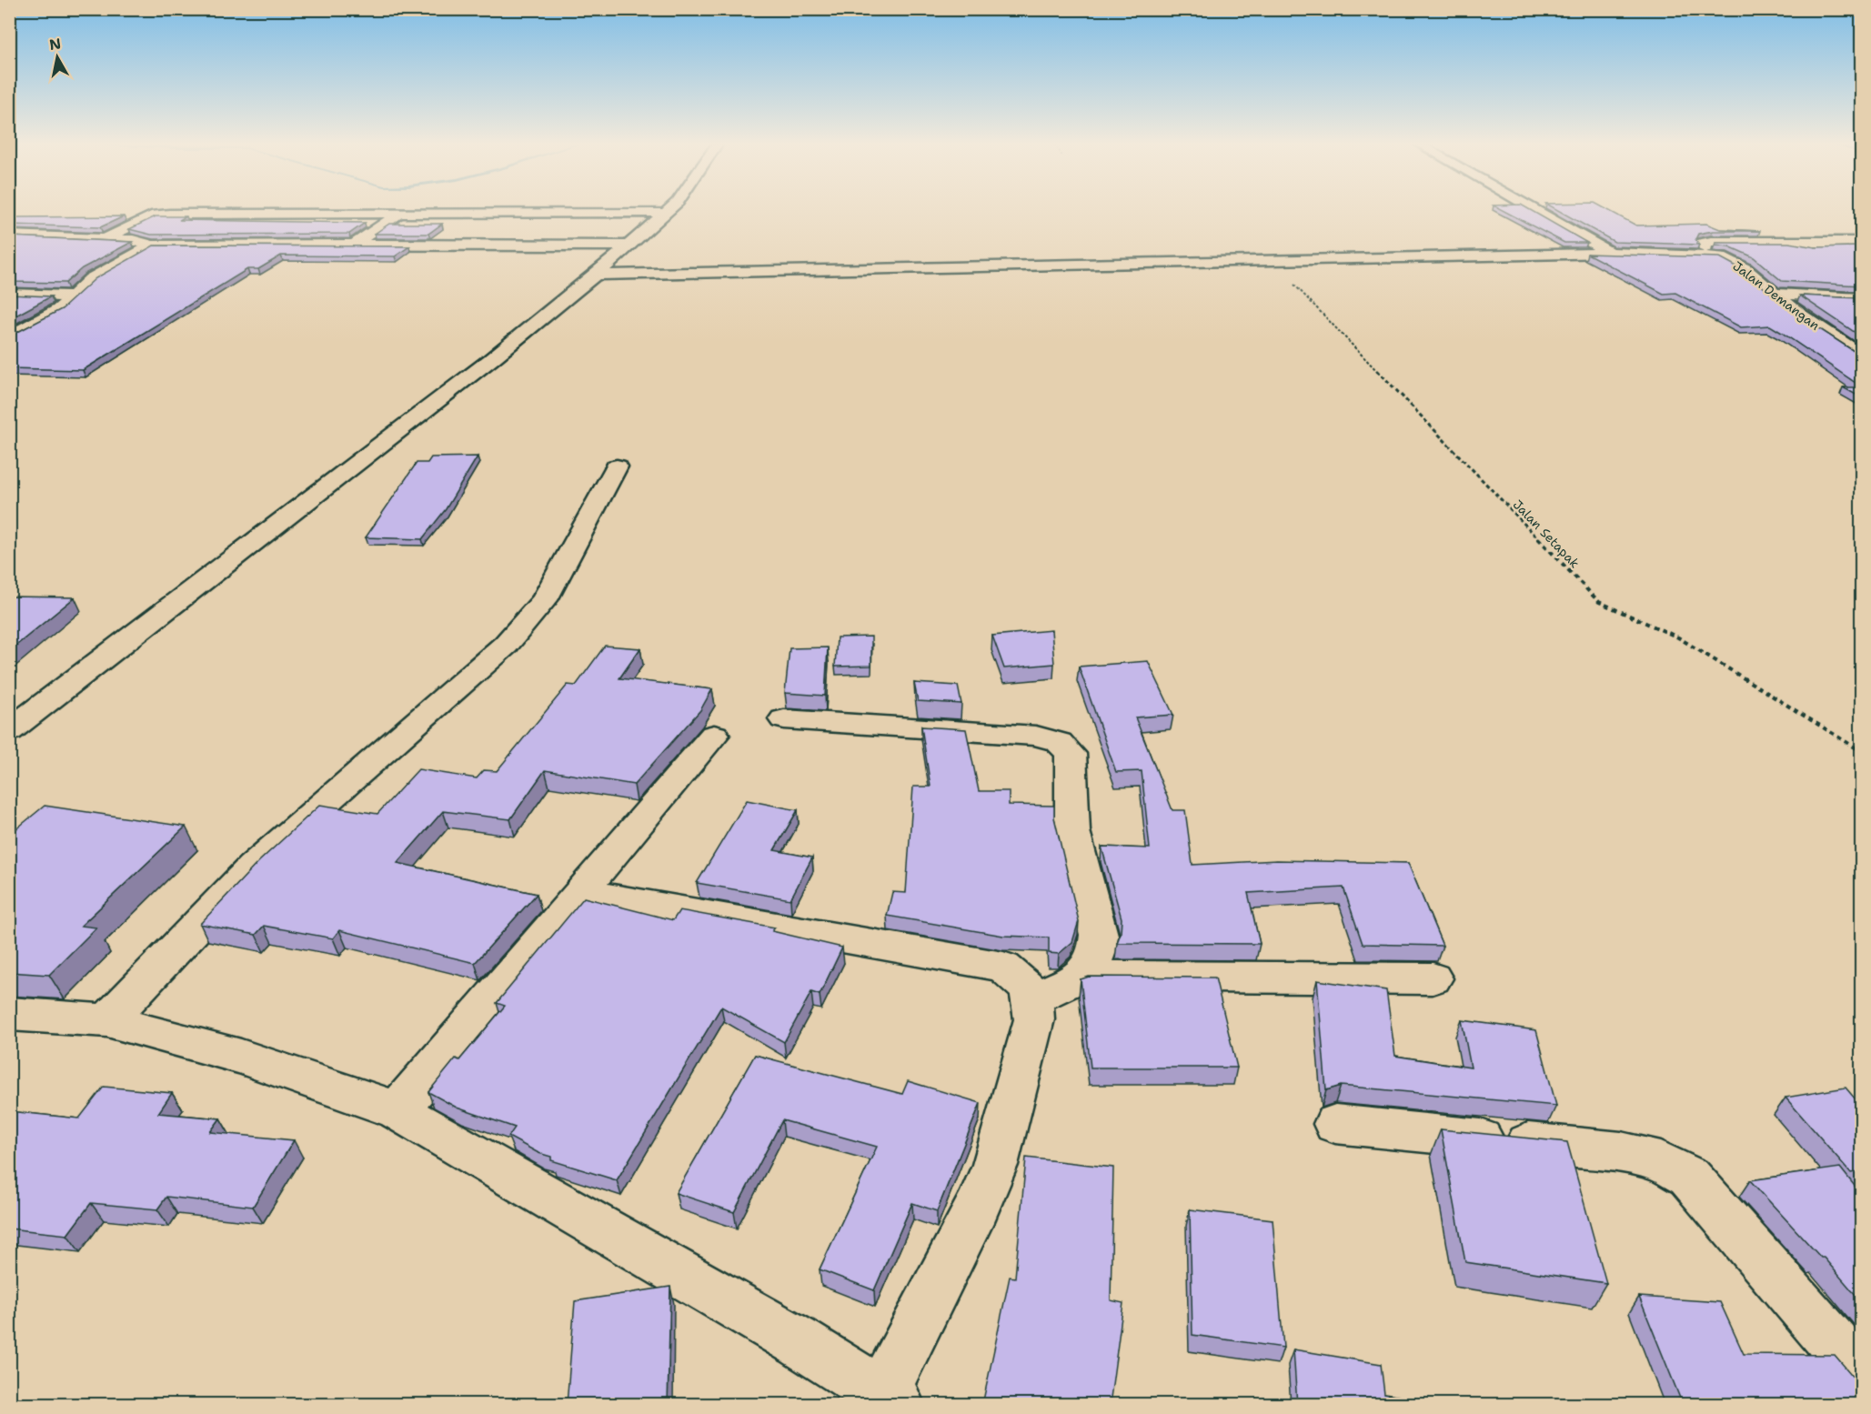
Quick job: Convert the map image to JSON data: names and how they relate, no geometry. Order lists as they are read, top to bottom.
{
  "streets": {
    "street": ["Jalan Demangan"],
    "path": ["Jalan Setapak"]
  },
  "north": "top"
}
